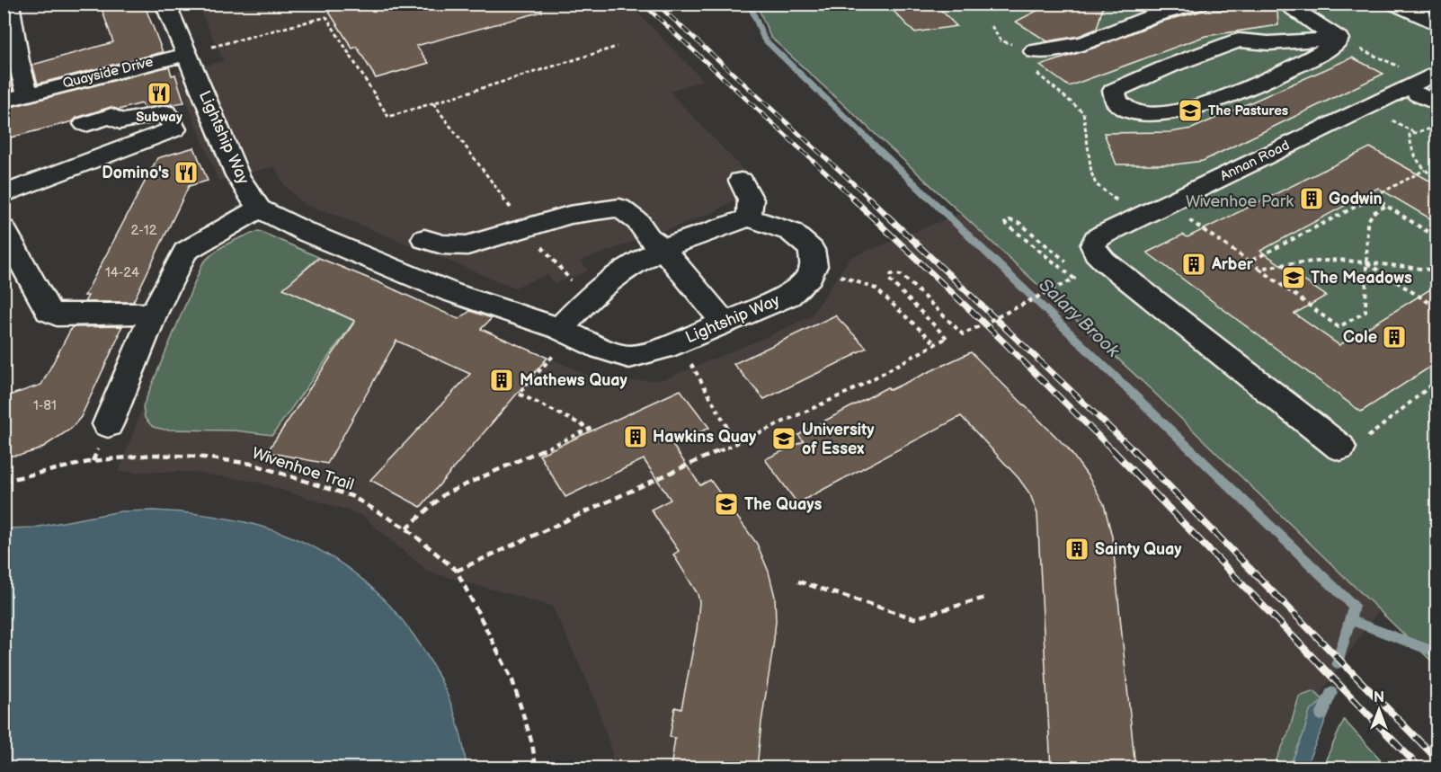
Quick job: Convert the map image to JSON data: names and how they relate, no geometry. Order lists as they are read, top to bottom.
{
  "streets": {
    "street": ["Quayside Drive", "Lightship Way", "Annan Road"],
    "path": ["Wivenhoe Trail"]
  },
  "crossings": [
    ["Quayside Drive", "Lightship Way"]
  ],
  "water": ["Salary Brook"],
  "parks": ["Wivenhoe Park"],
  "places": {
    "restaurant": ["Subway", "Domino's"],
    "school or university": [
      "The Pastures",
      "The Meadows",
      "University of Essex",
      "The Quays"
    ],
    "building": [
      "Godwin",
      "Arber",
      "Cole",
      "Mathews Quay",
      "Hawkins Quay",
      "Sainty Quay"
    ]
  },
  "house_numbers": ["2-12", "14-24", "1-81"],
  "north": "top"
}
